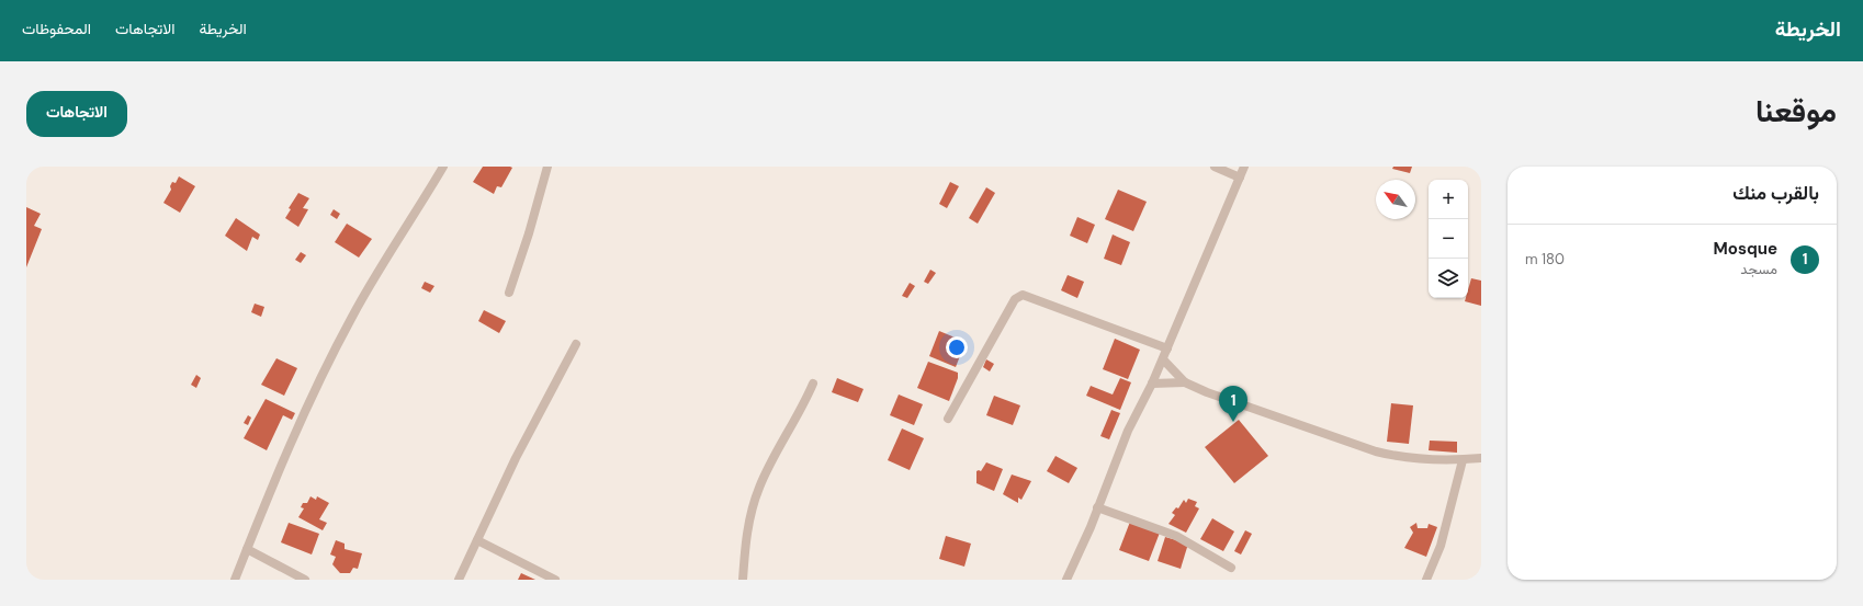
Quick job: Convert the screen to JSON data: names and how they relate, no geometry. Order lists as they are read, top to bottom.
{
  "north": "top left",
  "page": {
    "header": "الخريطة",
    "nav": ["الخريطة", "الاتجاهات", "المحفوظات"],
    "title": "موقعنا",
    "buttons": "الاتجاهات",
    "heading": "بالقرب منك",
    "map_buttons": ["+", "−"],
    "list": [
      {
        "mark": "1",
        "name": "Mosque",
        "note": "مسجد",
        "value": "180 m"
      }
    ],
    "pins": "1"
  }
}
